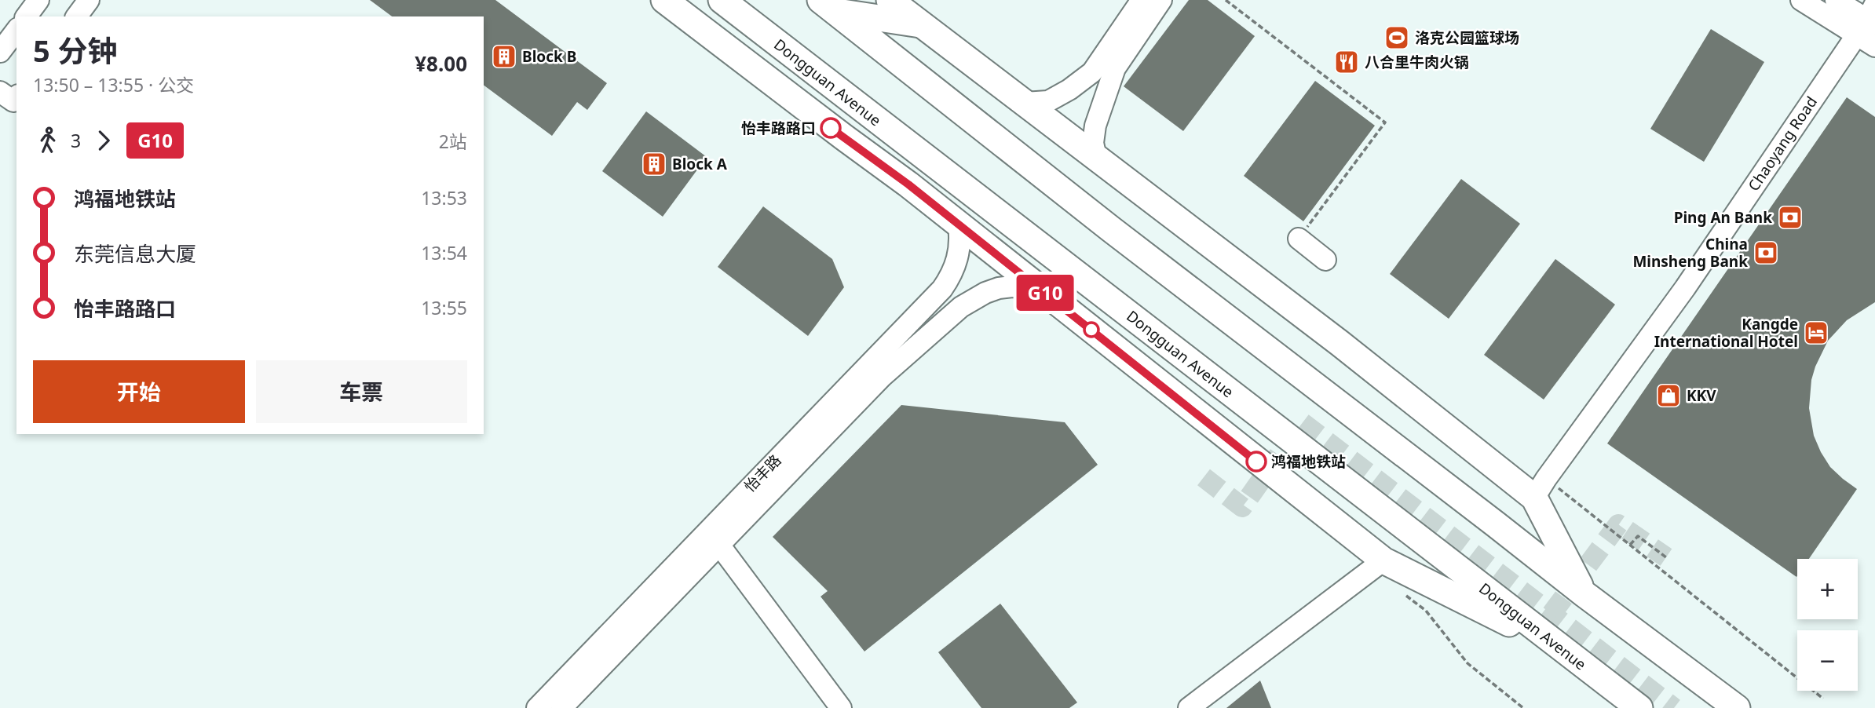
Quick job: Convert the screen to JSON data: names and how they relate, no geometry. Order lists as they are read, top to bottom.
{
  "streets": {
    "main road": ["Dongguan Avenue"],
    "street": ["Chaoyang Road", "怡丰路"]
  },
  "places": {
    "sports": ["洛克公园篮球场"],
    "building": ["Block B", "Block A"],
    "restaurant": ["八合里牛肉火锅"],
    "other": ["怡丰路路口", "鸿福地铁站"],
    "bank": ["Ping An Bank", "China Minsheng Bank"],
    "hotel": ["Kangde International Hotel"],
    "shop": ["KKV"]
  },
  "lines": ["bus line G10"],
  "page": {
    "on_map": "G10",
    "heading": ["5 分钟", "13:50 – 13:55 · 公交", "¥8.00"],
    "legs": ["3", "G10", "2站"],
    "list": [
      {
        "name": "鸿福地铁站",
        "value": "13:53"
      },
      {
        "name": "东莞信息大厦",
        "value": "13:54"
      },
      {
        "name": "怡丰路路口",
        "value": "13:55"
      }
    ],
    "buttons": ["开始", "车票"],
    "map_buttons": ["+", "−"]
  }
}
